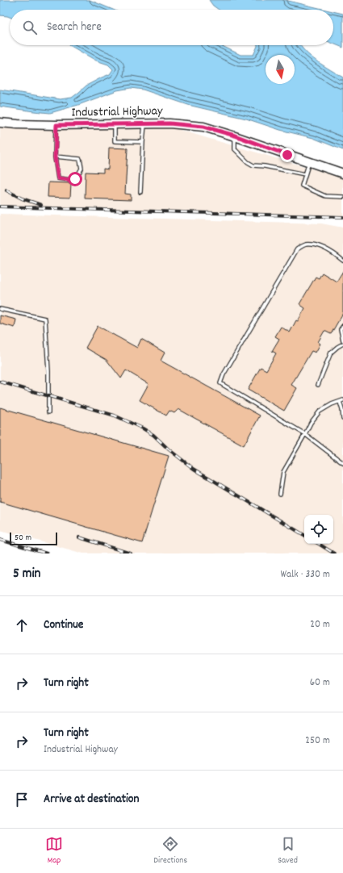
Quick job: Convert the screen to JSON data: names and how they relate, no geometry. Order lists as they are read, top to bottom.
{
  "streets": {
    "street": ["Industrial Highway"]
  },
  "scale_bar": "50 m",
  "north": "bottom",
  "page": {
    "search": "Search here",
    "scale": "50 m",
    "heading": ["5 min", "Walk · 330 m"],
    "list": [
      ["Continue", "20 m"],
      ["Turn right", "60 m"],
      ["Turn right", "Industrial Highway", "250 m"],
      "Arrive at destination"
    ],
    "nav": ["Map", "Directions", "Saved"]
  }
}
